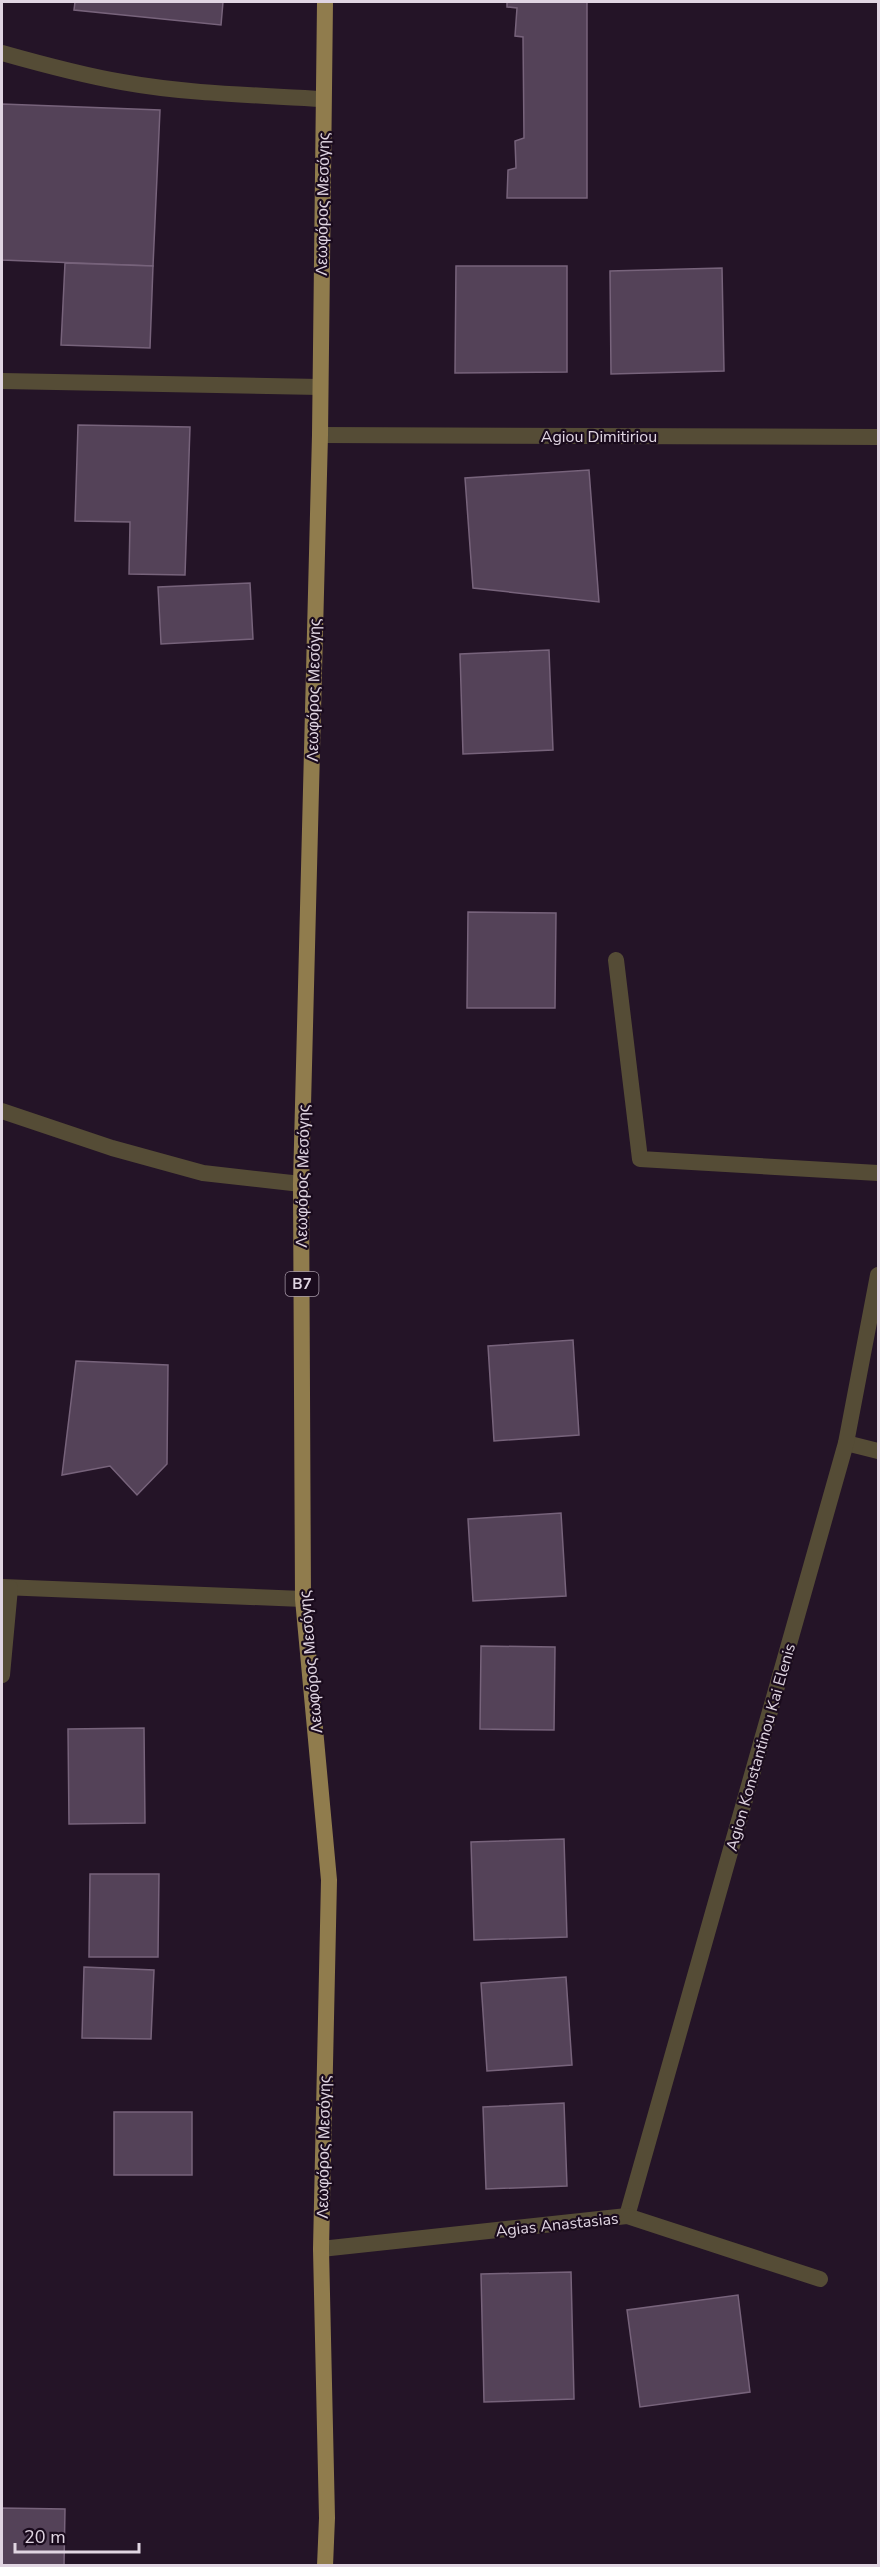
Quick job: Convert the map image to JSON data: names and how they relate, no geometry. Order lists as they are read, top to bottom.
{
  "streets": {
    "main road": ["Λεωφόρος Μεσόγης", "B7"],
    "street": ["Agiou Dimitiriou", "Agion Konstantinou Kai Elenis", "Agias Anastasias"]
  },
  "crossings": [
    ["Λεωφόρος Μεσόγης", "Agiou Dimitiriou"],
    ["Λεωφόρος Μεσόγης", "Agias Anastasias"],
    ["Agion Konstantinou Kai Elenis", "Agias Anastasias"]
  ],
  "scale_bar": "20 m"
}
